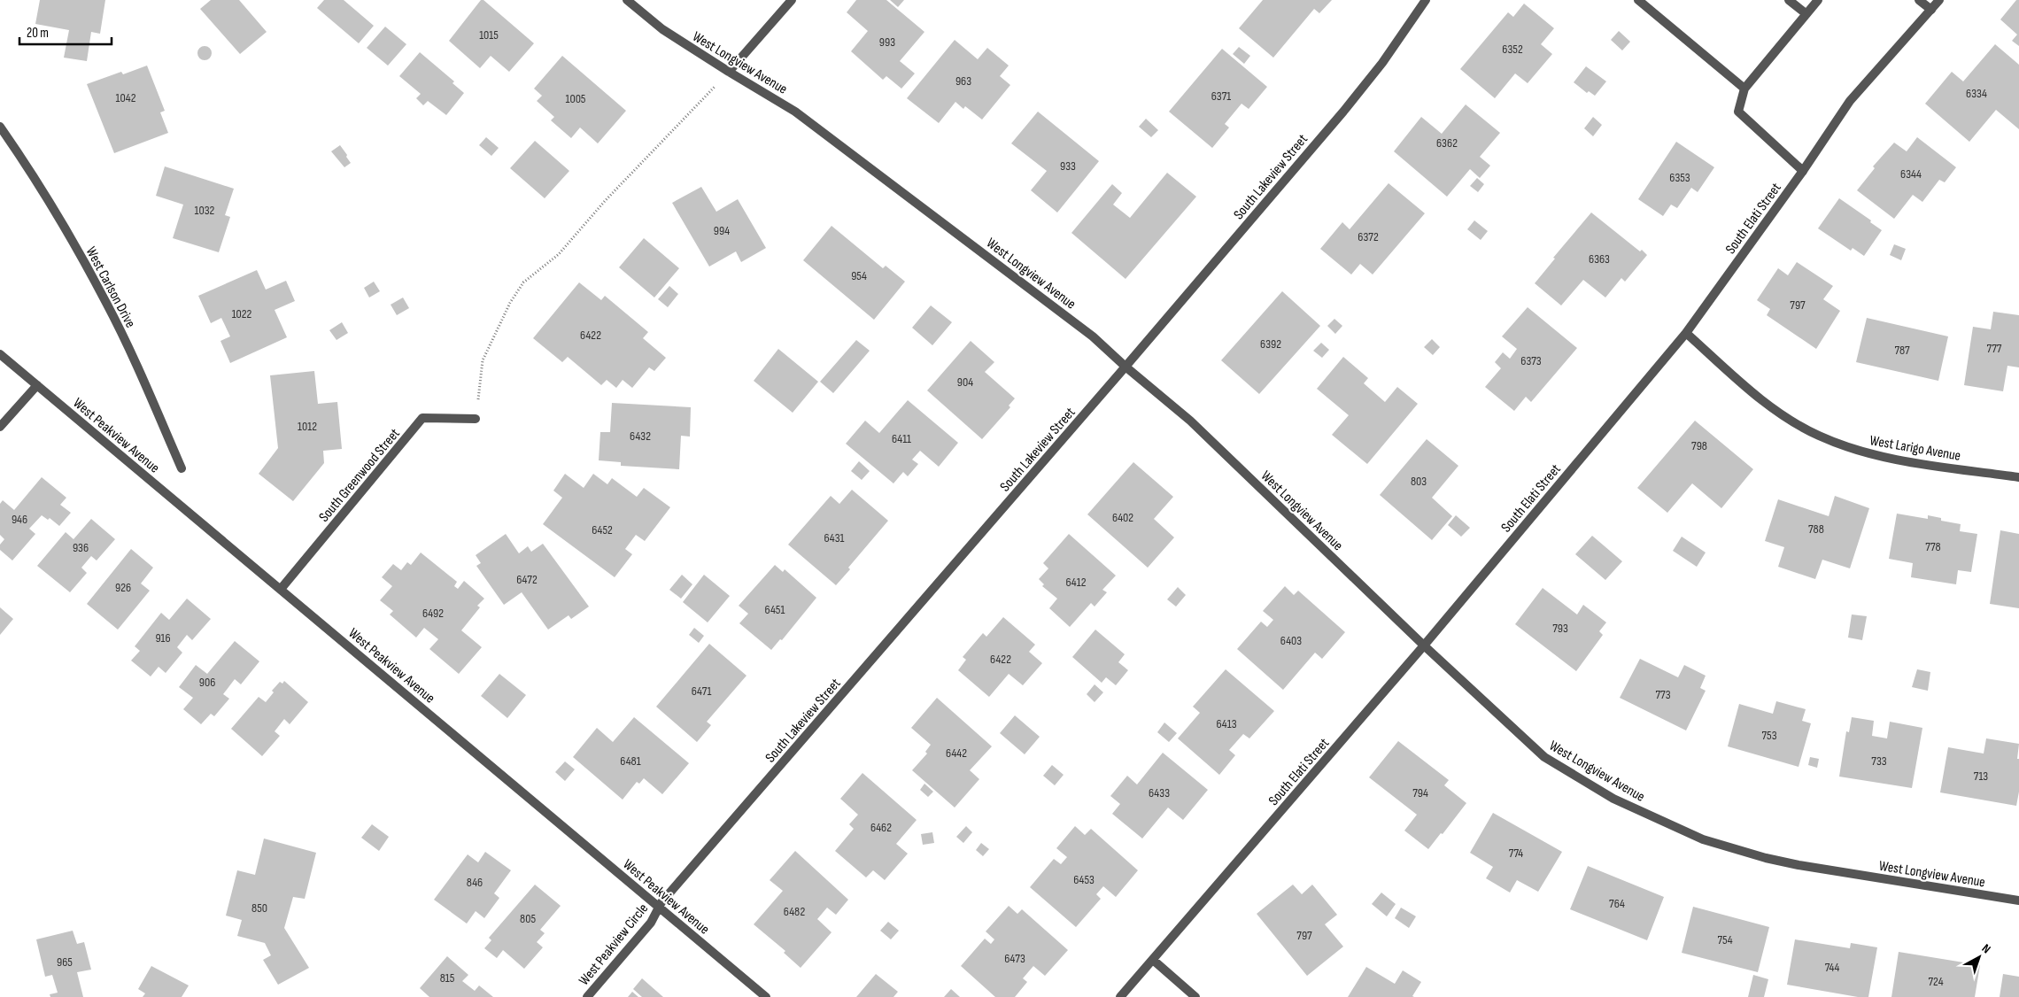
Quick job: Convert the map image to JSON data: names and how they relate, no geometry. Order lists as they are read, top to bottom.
{
  "streets": {
    "street": [
      "West Longview Avenue",
      "South Lakeview Street",
      "South Elati Street",
      "West Carlson Drive",
      "West Peakview Avenue",
      "West Larigo Avenue",
      "South Greenwood Street",
      "West Peakview Circle"
    ]
  },
  "crossings": [
    ["West Longview Avenue", "South Lakeview Street"],
    ["West Longview Avenue", "South Elati Street"],
    ["South Lakeview Street", "West Peakview Avenue"],
    ["South Lakeview Street", "West Peakview Circle"],
    ["South Elati Street", "West Larigo Avenue"],
    ["West Peakview Avenue", "South Greenwood Street"],
    ["West Peakview Avenue", "West Peakview Circle"]
  ],
  "house_numbers": [
    "1015",
    "993",
    "6352",
    "963",
    "6334",
    "6371",
    "1042",
    "1005",
    "6362",
    "933",
    "6344",
    "6353",
    "1032",
    "994",
    "6372",
    "6363",
    "954",
    "797",
    "1022",
    "6422",
    "6392",
    "777",
    "787",
    "6373",
    "904",
    "1012",
    "6432",
    "6411",
    "798",
    "803",
    "6402",
    "946",
    "788",
    "6452",
    "6431",
    "778",
    "936",
    "6472",
    "6412",
    "926",
    "6451",
    "6492",
    "793",
    "916",
    "6403",
    "6422",
    "906",
    "6471",
    "773",
    "6413",
    "753",
    "6442",
    "6481",
    "733",
    "713",
    "6433",
    "794",
    "6462",
    "774",
    "6453",
    "846",
    "764",
    "850",
    "6482",
    "805",
    "797",
    "754",
    "6473",
    "965",
    "744",
    "815",
    "724"
  ],
  "scale_bar": "20 m",
  "north": "top right"
}
